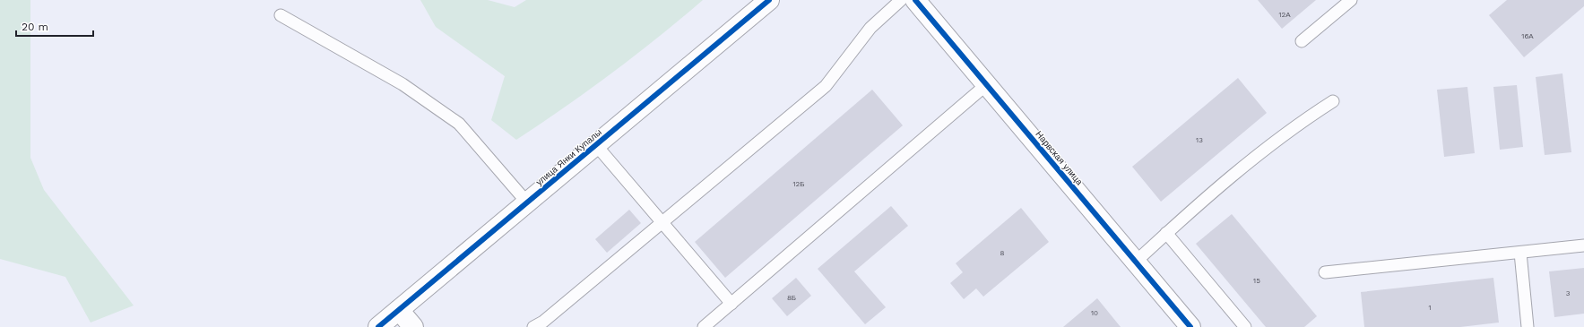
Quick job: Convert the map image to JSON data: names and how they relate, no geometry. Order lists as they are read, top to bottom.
{
  "streets": {
    "street": ["улица Янки Купалы", "Нарвская улица"]
  },
  "house_numbers": [
    "12А",
    "16А",
    "13",
    "12Б",
    "8",
    "15",
    "3",
    "8Б",
    "1",
    "10"
  ],
  "scale_bar": "20 m"
}
